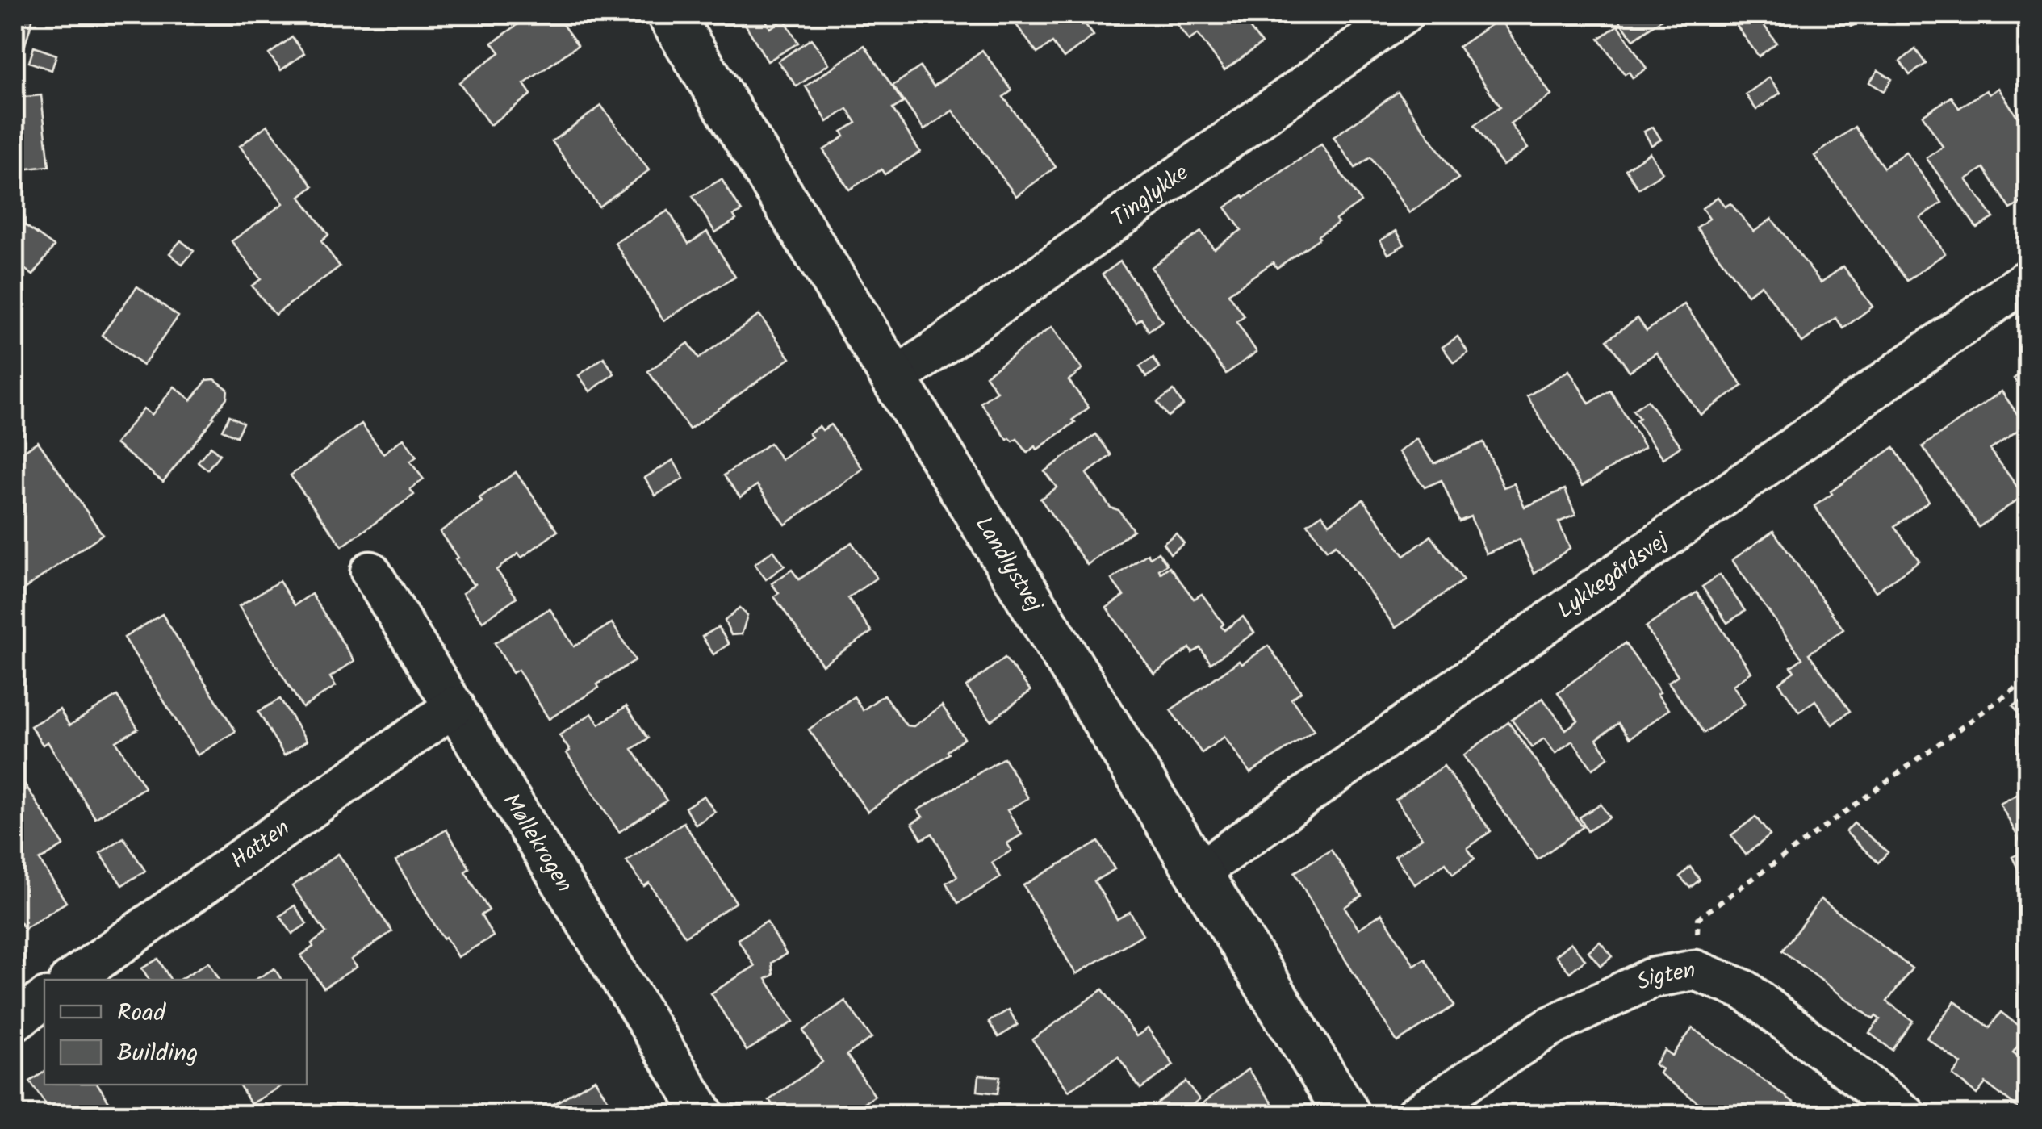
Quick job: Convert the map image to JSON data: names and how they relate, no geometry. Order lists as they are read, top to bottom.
{
  "streets": {
    "street": [
      "Tinglykke",
      "Landlystvej",
      "Lykkegårdsvej",
      "Møllekrogen",
      "Hatten",
      "Sigten"
    ]
  },
  "crossings": [
    ["Tinglykke", "Landlystvej"],
    ["Landlystvej", "Lykkegårdsvej"],
    ["Møllekrogen", "Hatten"]
  ],
  "legend": ["Road", "Building"]
}
